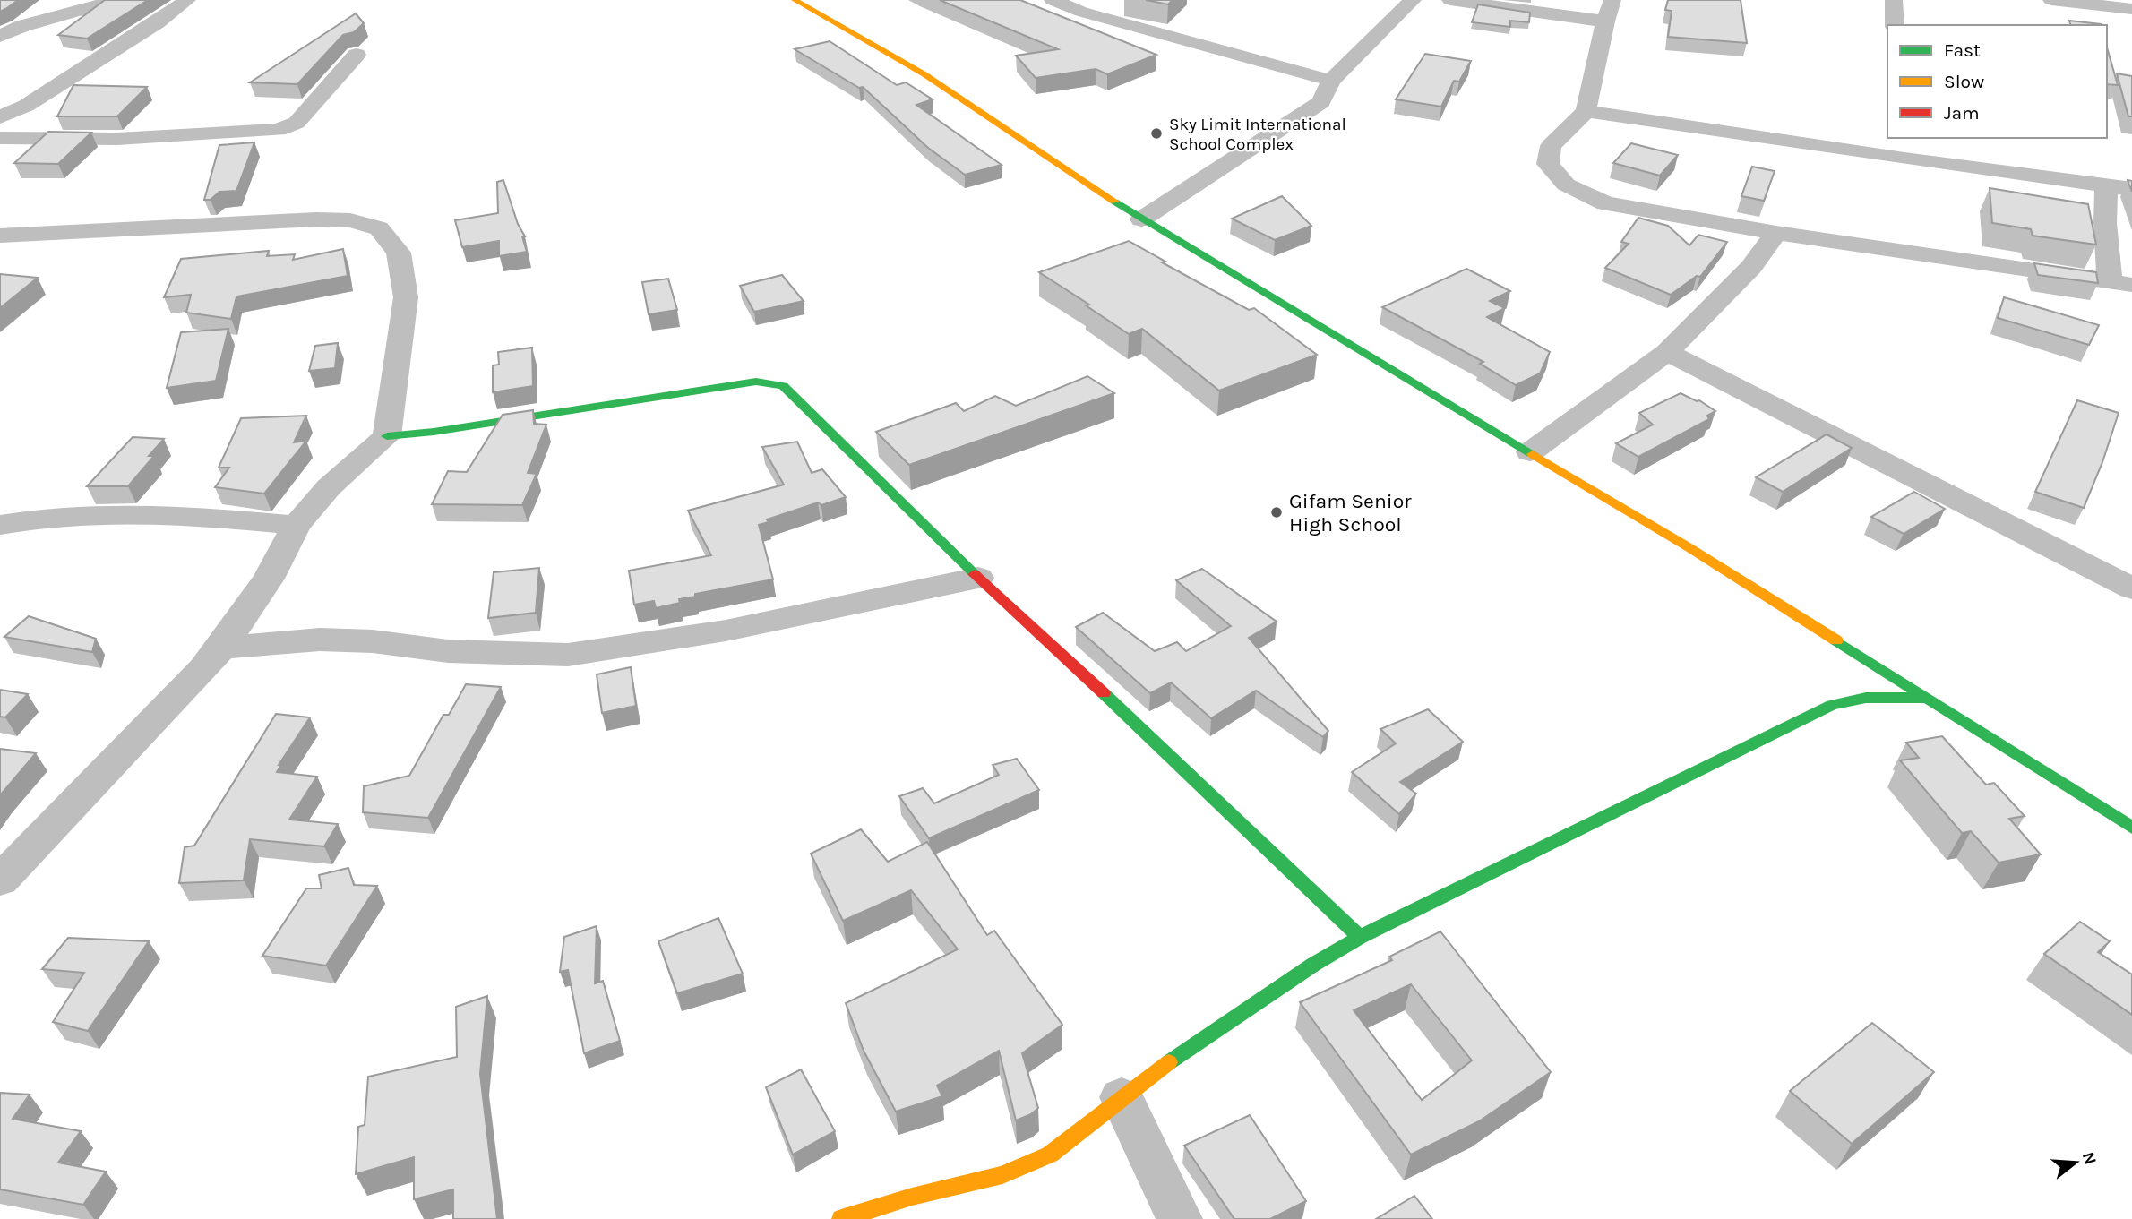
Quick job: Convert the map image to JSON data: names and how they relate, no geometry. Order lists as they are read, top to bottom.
{
  "places": ["Sky Limit International School Complex", "Gifam Senior High School"],
  "legend": ["Fast", "Slow", "Jam"],
  "north": "right"
}
